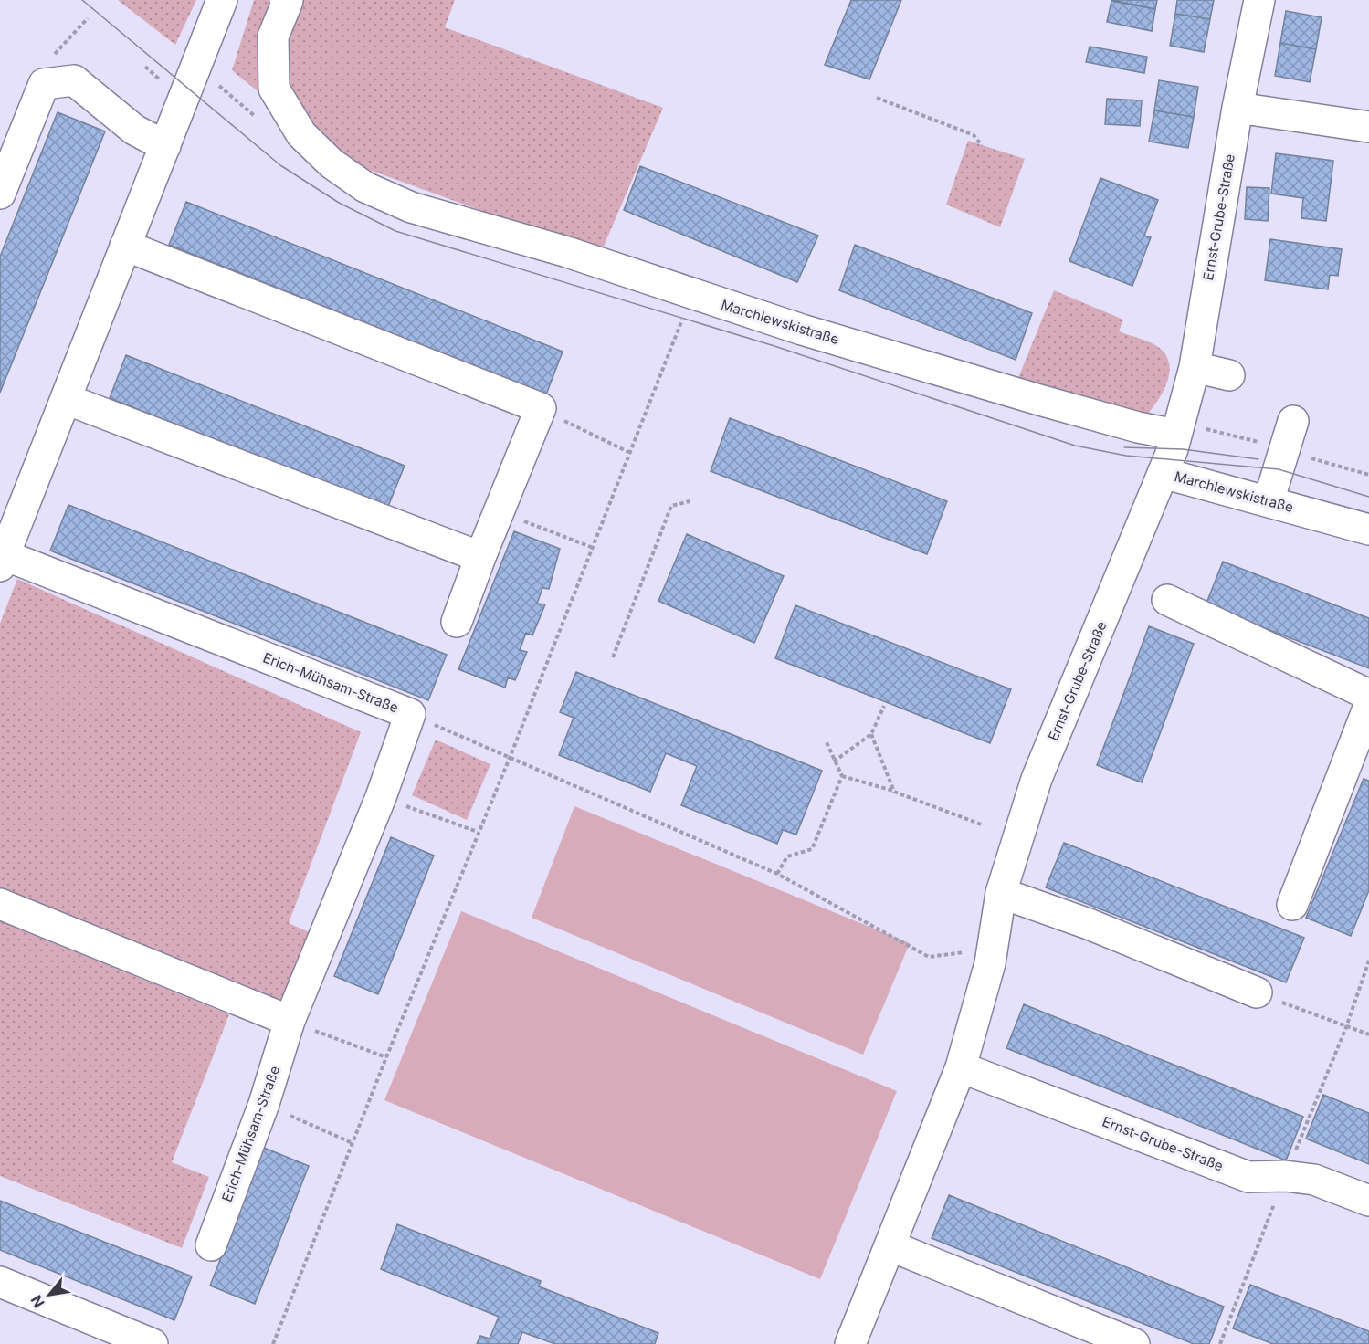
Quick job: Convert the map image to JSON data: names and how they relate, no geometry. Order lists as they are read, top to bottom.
{
  "streets": {
    "street": ["Ernst-Grube-Straße", "Marchlewskistraße", "Erich-Mühsam-Straße"]
  },
  "crossings": [
    ["Ernst-Grube-Straße", "Marchlewskistraße"]
  ],
  "north": "bottom left"
}
